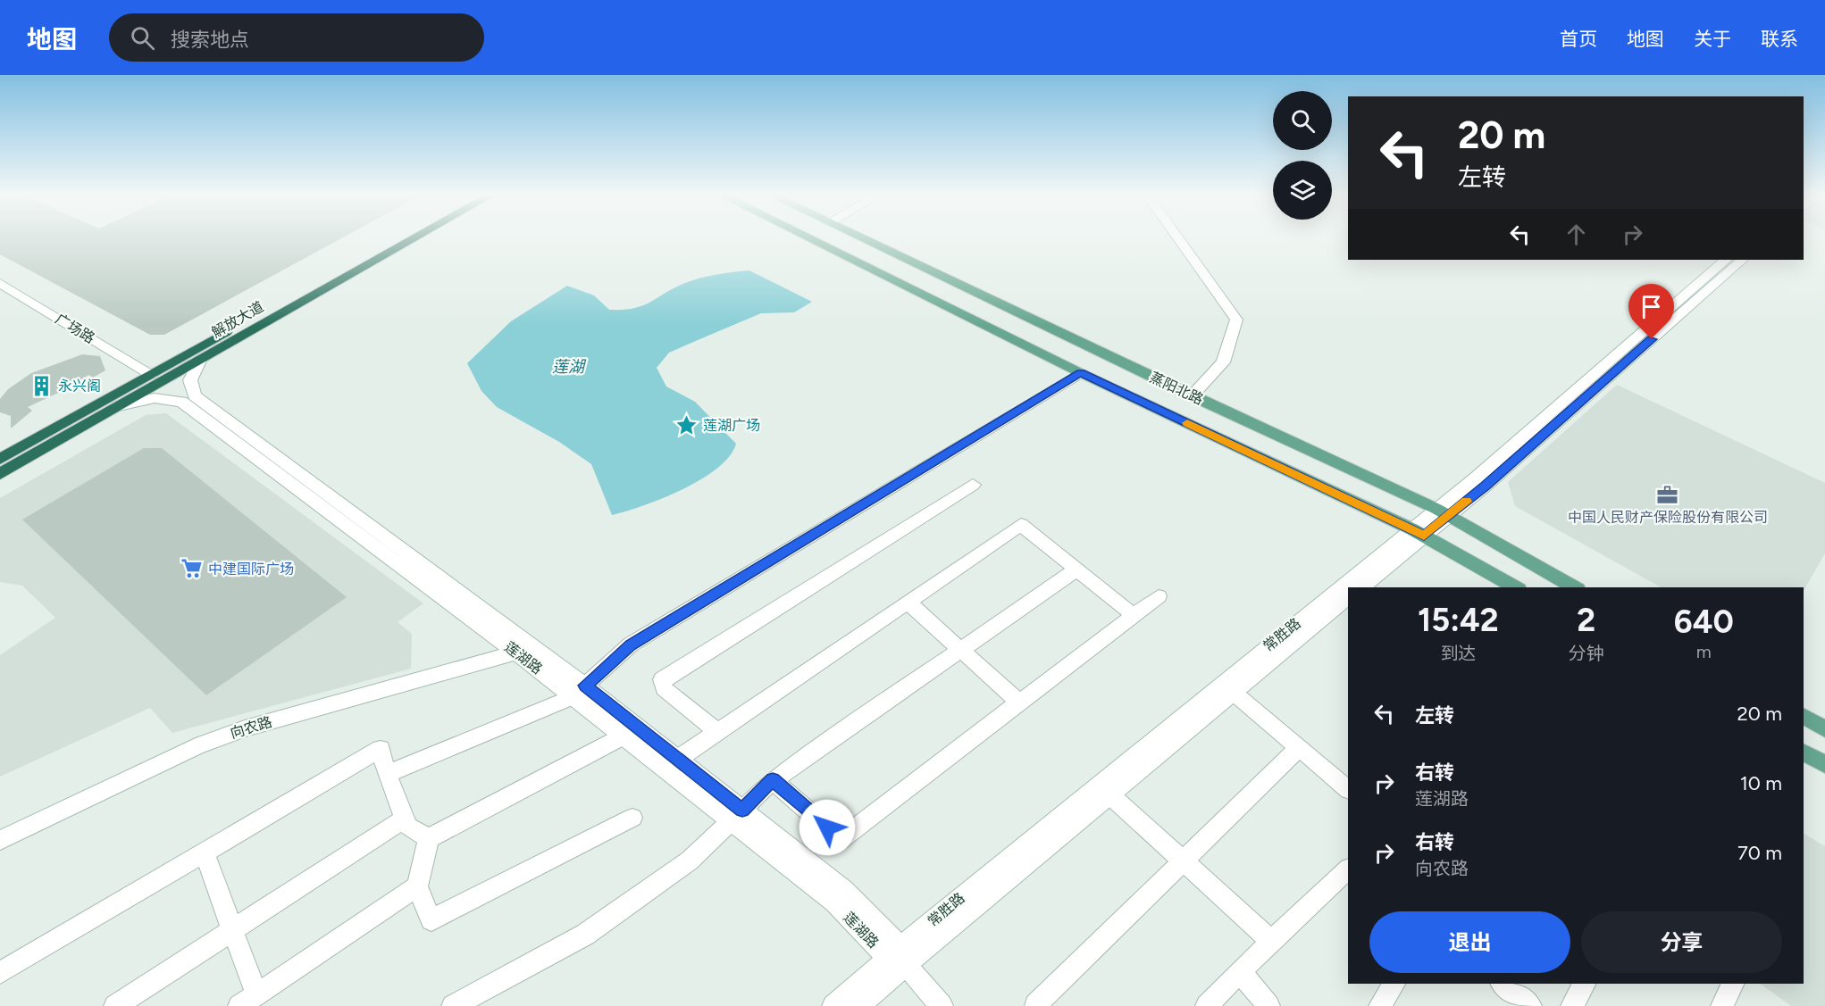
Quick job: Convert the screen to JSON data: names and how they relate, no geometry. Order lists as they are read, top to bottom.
{
  "streets": {
    "highway": ["解放大道"],
    "main road": ["蒸阳北路"],
    "street": [
      "广场路",
      "常胜路",
      "莲湖路",
      "向农路"
    ]
  },
  "crossings": [
    ["解放大道", "广场路"],
    ["解放大道", "莲湖路"],
    ["蒸阳北路", "常胜路"],
    ["常胜路", "莲湖路"],
    ["莲湖路", "向农路"]
  ],
  "water": ["莲湖"],
  "places": {
    "building": ["永兴阁"],
    "place": ["莲湖广场"],
    "office": ["中国人民财产保险股份有限公司"],
    "supermarket": ["中建国际广场"]
  },
  "page": {
    "header": "地图",
    "search": "搜索地点",
    "nav": [
      "首页",
      "地图",
      "关于",
      "联系"
    ],
    "turn": ["20 m", "左转"],
    "eta": [
      "15:42",
      "到达",
      "2",
      "分钟",
      "640",
      "m"
    ],
    "list": [
      {
        "name": "左转",
        "value": "20 m"
      },
      {
        "name": "右转",
        "note": "莲湖路",
        "value": "10 m"
      },
      {
        "name": "右转",
        "note": "向农路",
        "value": "70 m"
      }
    ],
    "buttons": ["退出", "分享"]
  }
}
